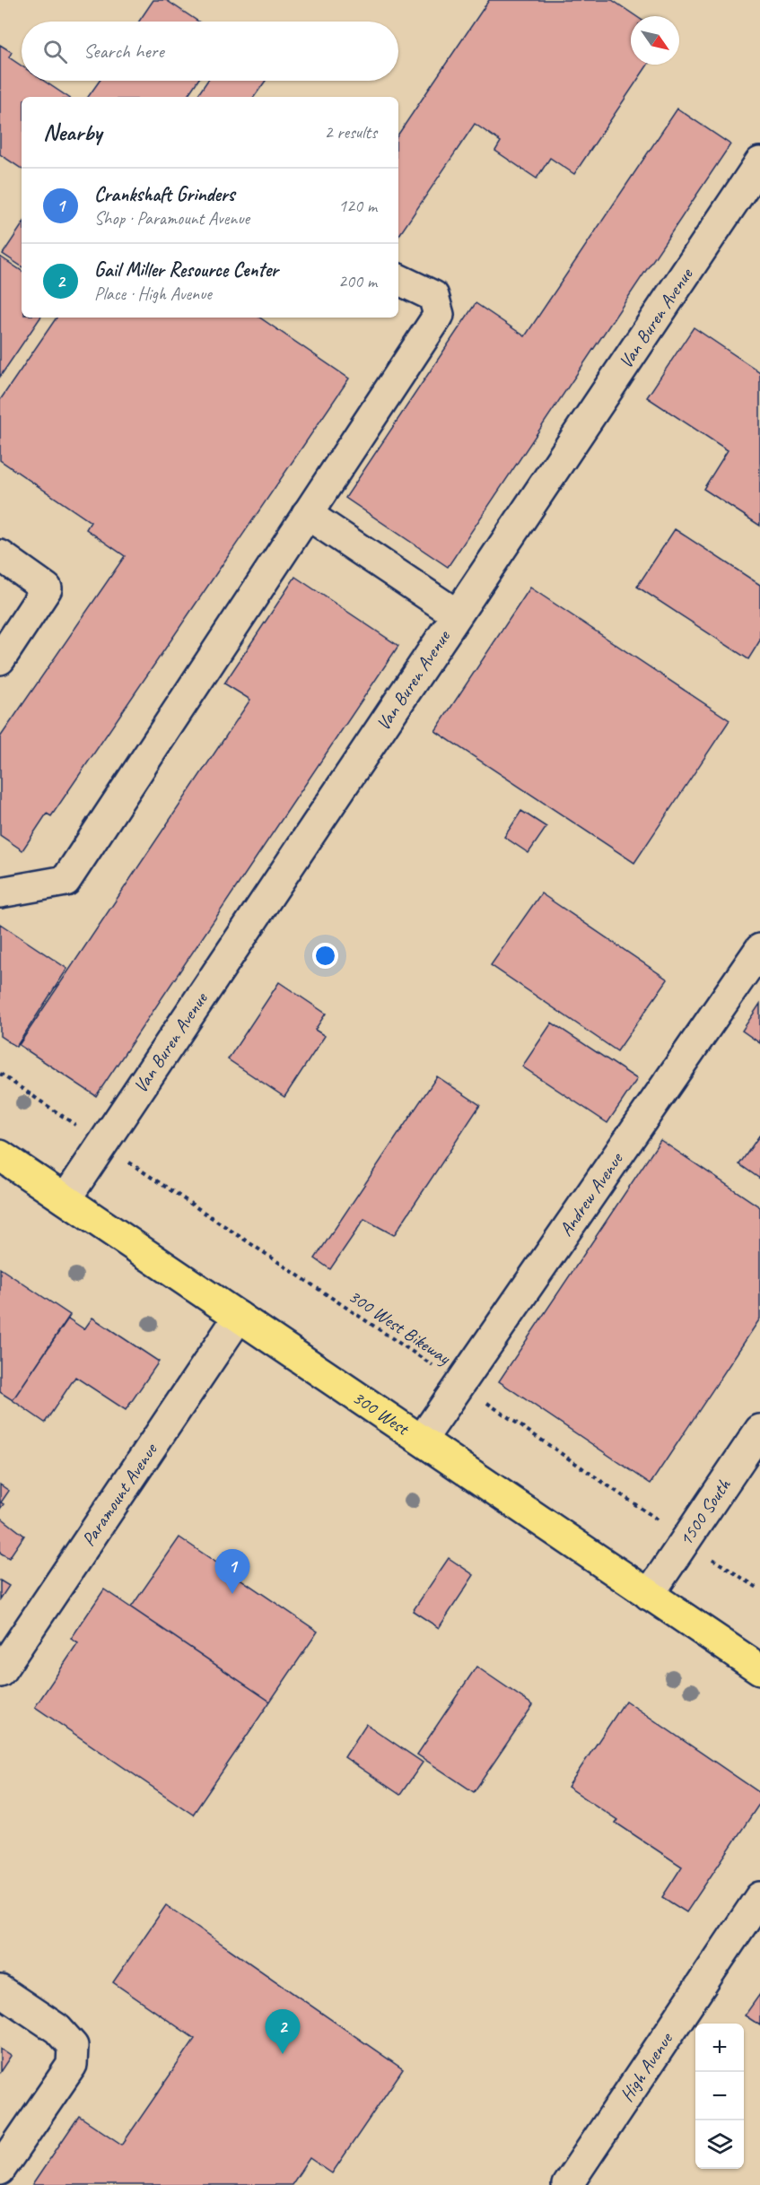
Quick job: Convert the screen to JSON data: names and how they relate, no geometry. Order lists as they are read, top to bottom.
{
  "streets": {
    "main road": ["300 West"],
    "street": [
      "Van Buren Avenue",
      "Andrew Avenue",
      "Paramount Avenue",
      "1500 South",
      "High Avenue"
    ],
    "path": ["300 West Bikeway"]
  },
  "crossings": [
    ["Van Buren Avenue", "300 West"],
    ["Andrew Avenue", "300 West Bikeway"],
    ["Andrew Avenue", "300 West"],
    ["300 West", "Paramount Avenue"],
    ["300 West", "1500 South"]
  ],
  "north": "bottom right",
  "page": {
    "search": "Search here",
    "heading": ["Nearby", "2 results"],
    "list": [
      {
        "mark": "1",
        "name": "Crankshaft Grinders",
        "note": "Shop · Paramount Avenue",
        "value": "120 m"
      },
      {
        "mark": "2",
        "name": "Gail Miller Resource Center",
        "note": "Place · High Avenue",
        "value": "200 m"
      }
    ],
    "pins": ["1", "2"],
    "map_buttons": ["+", "−"]
  }
}
